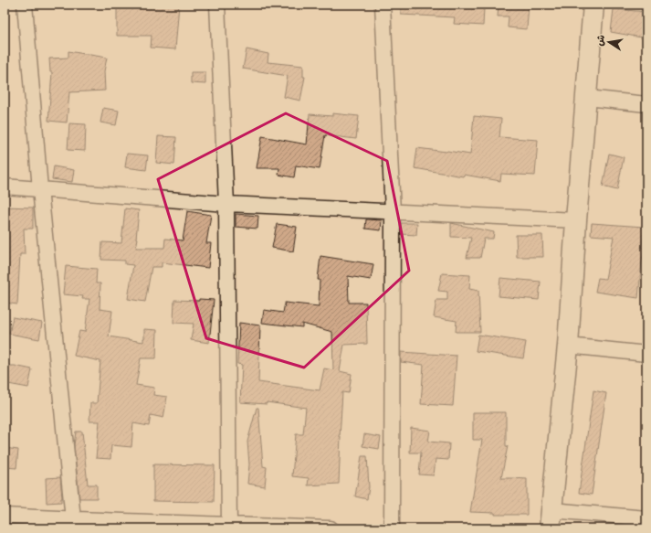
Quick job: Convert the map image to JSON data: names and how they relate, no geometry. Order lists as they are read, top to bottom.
{
  "north": "left"
}
